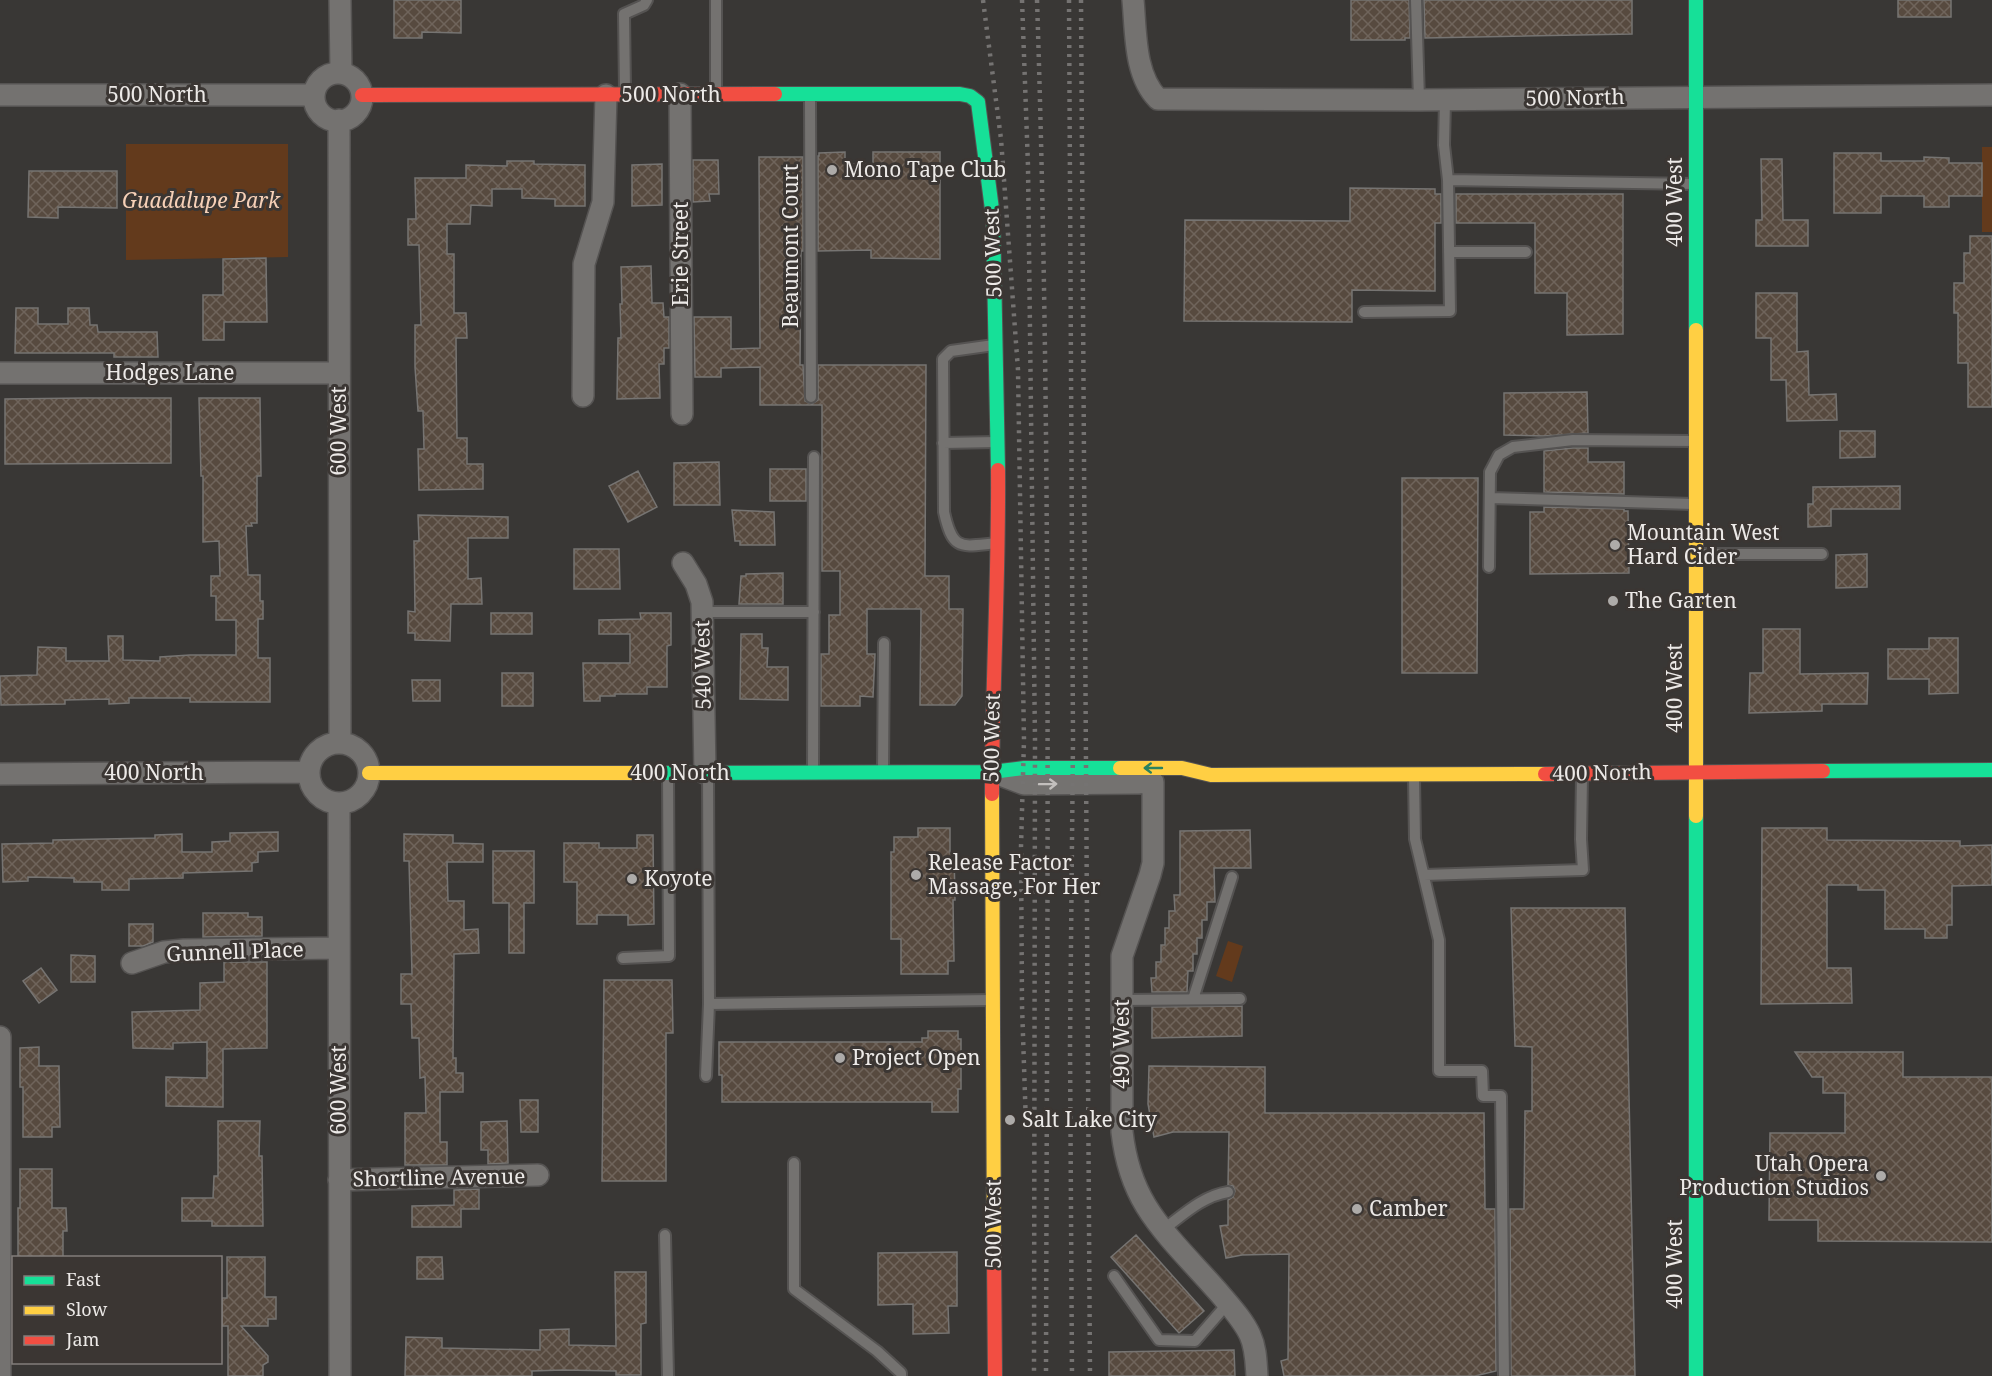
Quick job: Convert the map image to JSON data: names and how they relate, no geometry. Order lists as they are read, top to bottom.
{
  "streets": {
    "street": [
      "500 North",
      "400 West",
      "500 West",
      "Erie Street",
      "Hodges Lane",
      "600 West",
      "540 West",
      "400 North",
      "Gunnell Place",
      "490 West",
      "Shortline Avenue"
    ],
    "lane": ["Beaumont Court"]
  },
  "crossings": [
    ["500 North", "400 West"],
    ["500 North", "Beaumont Court"],
    ["500 North", "500 West"],
    ["500 North", "Erie Street"],
    ["500 North", "600 West"],
    ["400 West", "400 North"],
    ["500 West", "400 North"],
    ["Hodges Lane", "600 West"],
    ["600 West", "400 North"],
    ["600 West", "Gunnell Place"],
    ["600 West", "Shortline Avenue"],
    ["540 West", "400 North"],
    ["400 North", "490 West"]
  ],
  "parks": ["Guadalupe Park"],
  "places": [
    "Mono Tape Club",
    "Mountain West Hard Cider",
    "The Garten",
    "Release Factor Massage, For Her",
    "Koyote",
    "Project Open",
    "Salt Lake City",
    "Utah Opera Production Studios",
    "Camber"
  ],
  "legend": ["Fast", "Slow", "Jam"]
}
